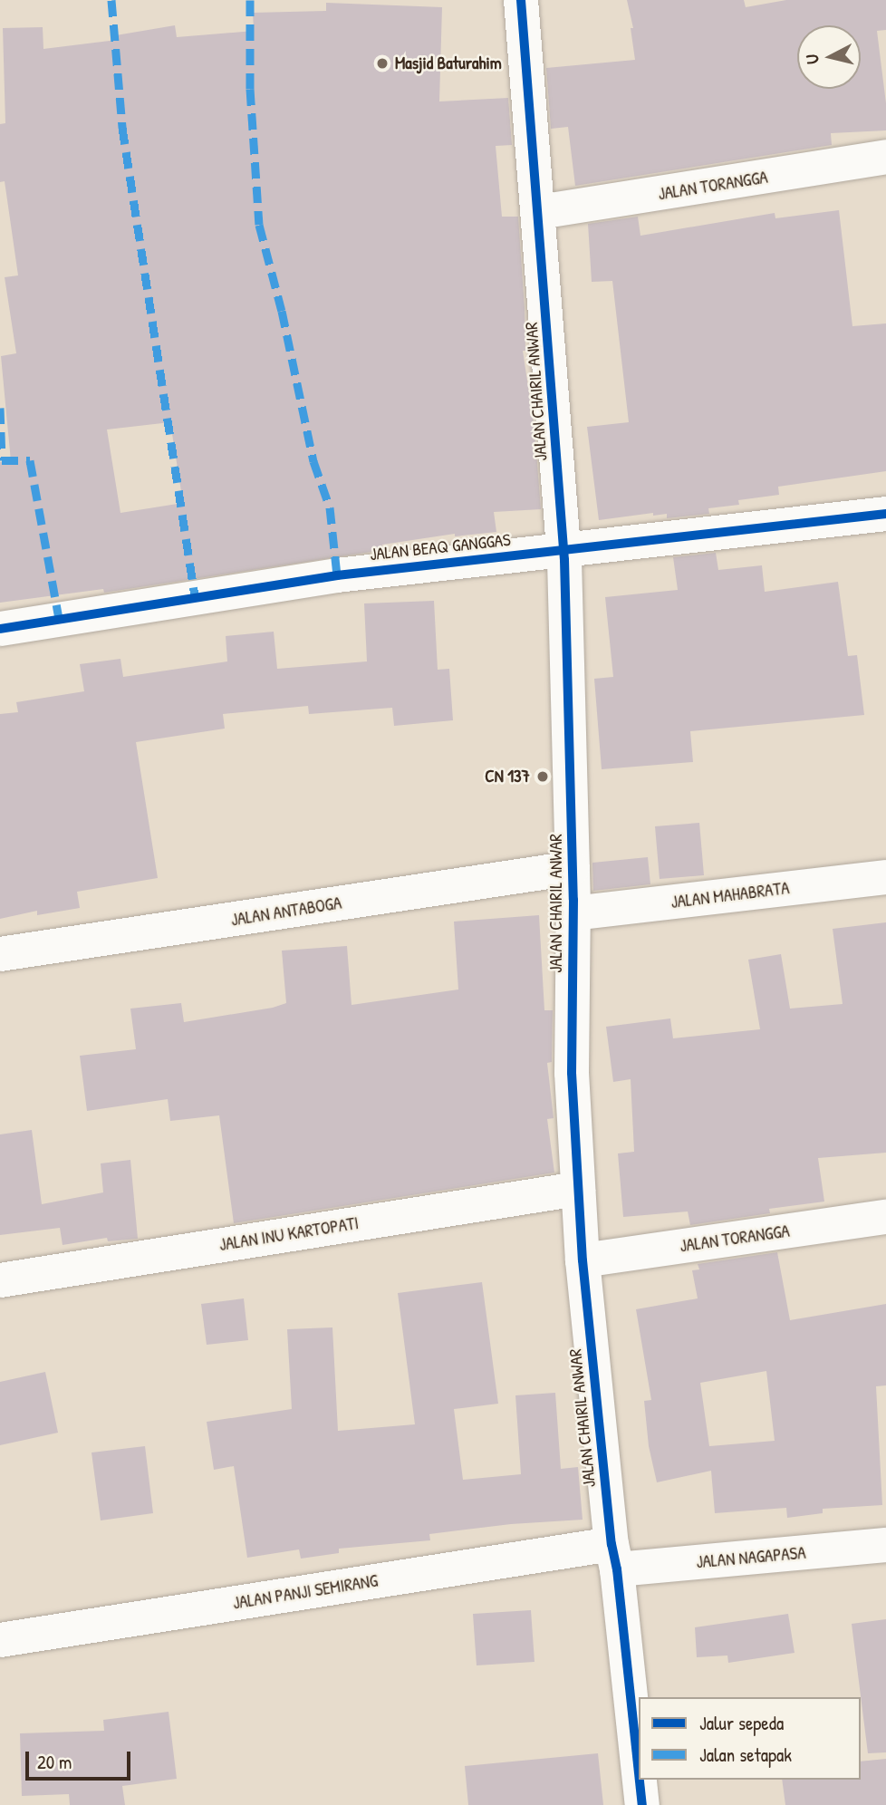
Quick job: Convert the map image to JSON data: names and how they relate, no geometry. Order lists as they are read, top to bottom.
{
  "streets": {
    "street": [
      "JALAN TORANGGA",
      "JALAN CHAIRIL ANWAR",
      "JALAN BEAQ GANGGAS",
      "JALAN MAHABRATA",
      "JALAN ANTABOGA",
      "JALAN INU KARTOPATI",
      "JALAN NAGAPASA",
      "JALAN PANJI SEMIRANG"
    ]
  },
  "crossings": [
    ["JALAN TORANGGA", "JALAN CHAIRIL ANWAR"],
    ["JALAN CHAIRIL ANWAR", "JALAN BEAQ GANGGAS"],
    ["JALAN CHAIRIL ANWAR", "JALAN MAHABRATA"],
    ["JALAN CHAIRIL ANWAR", "JALAN ANTABOGA"],
    ["JALAN CHAIRIL ANWAR", "JALAN INU KARTOPATI"],
    ["JALAN CHAIRIL ANWAR", "JALAN NAGAPASA"],
    ["JALAN CHAIRIL ANWAR", "JALAN PANJI SEMIRANG"],
    ["JALAN NAGAPASA", "JALAN PANJI SEMIRANG"]
  ],
  "places": ["Masjid Baturahim", "CN 137"],
  "legend": ["Jalur sepeda", "Jalan setapak"],
  "scale_bar": "20 m",
  "north": "left"
}
